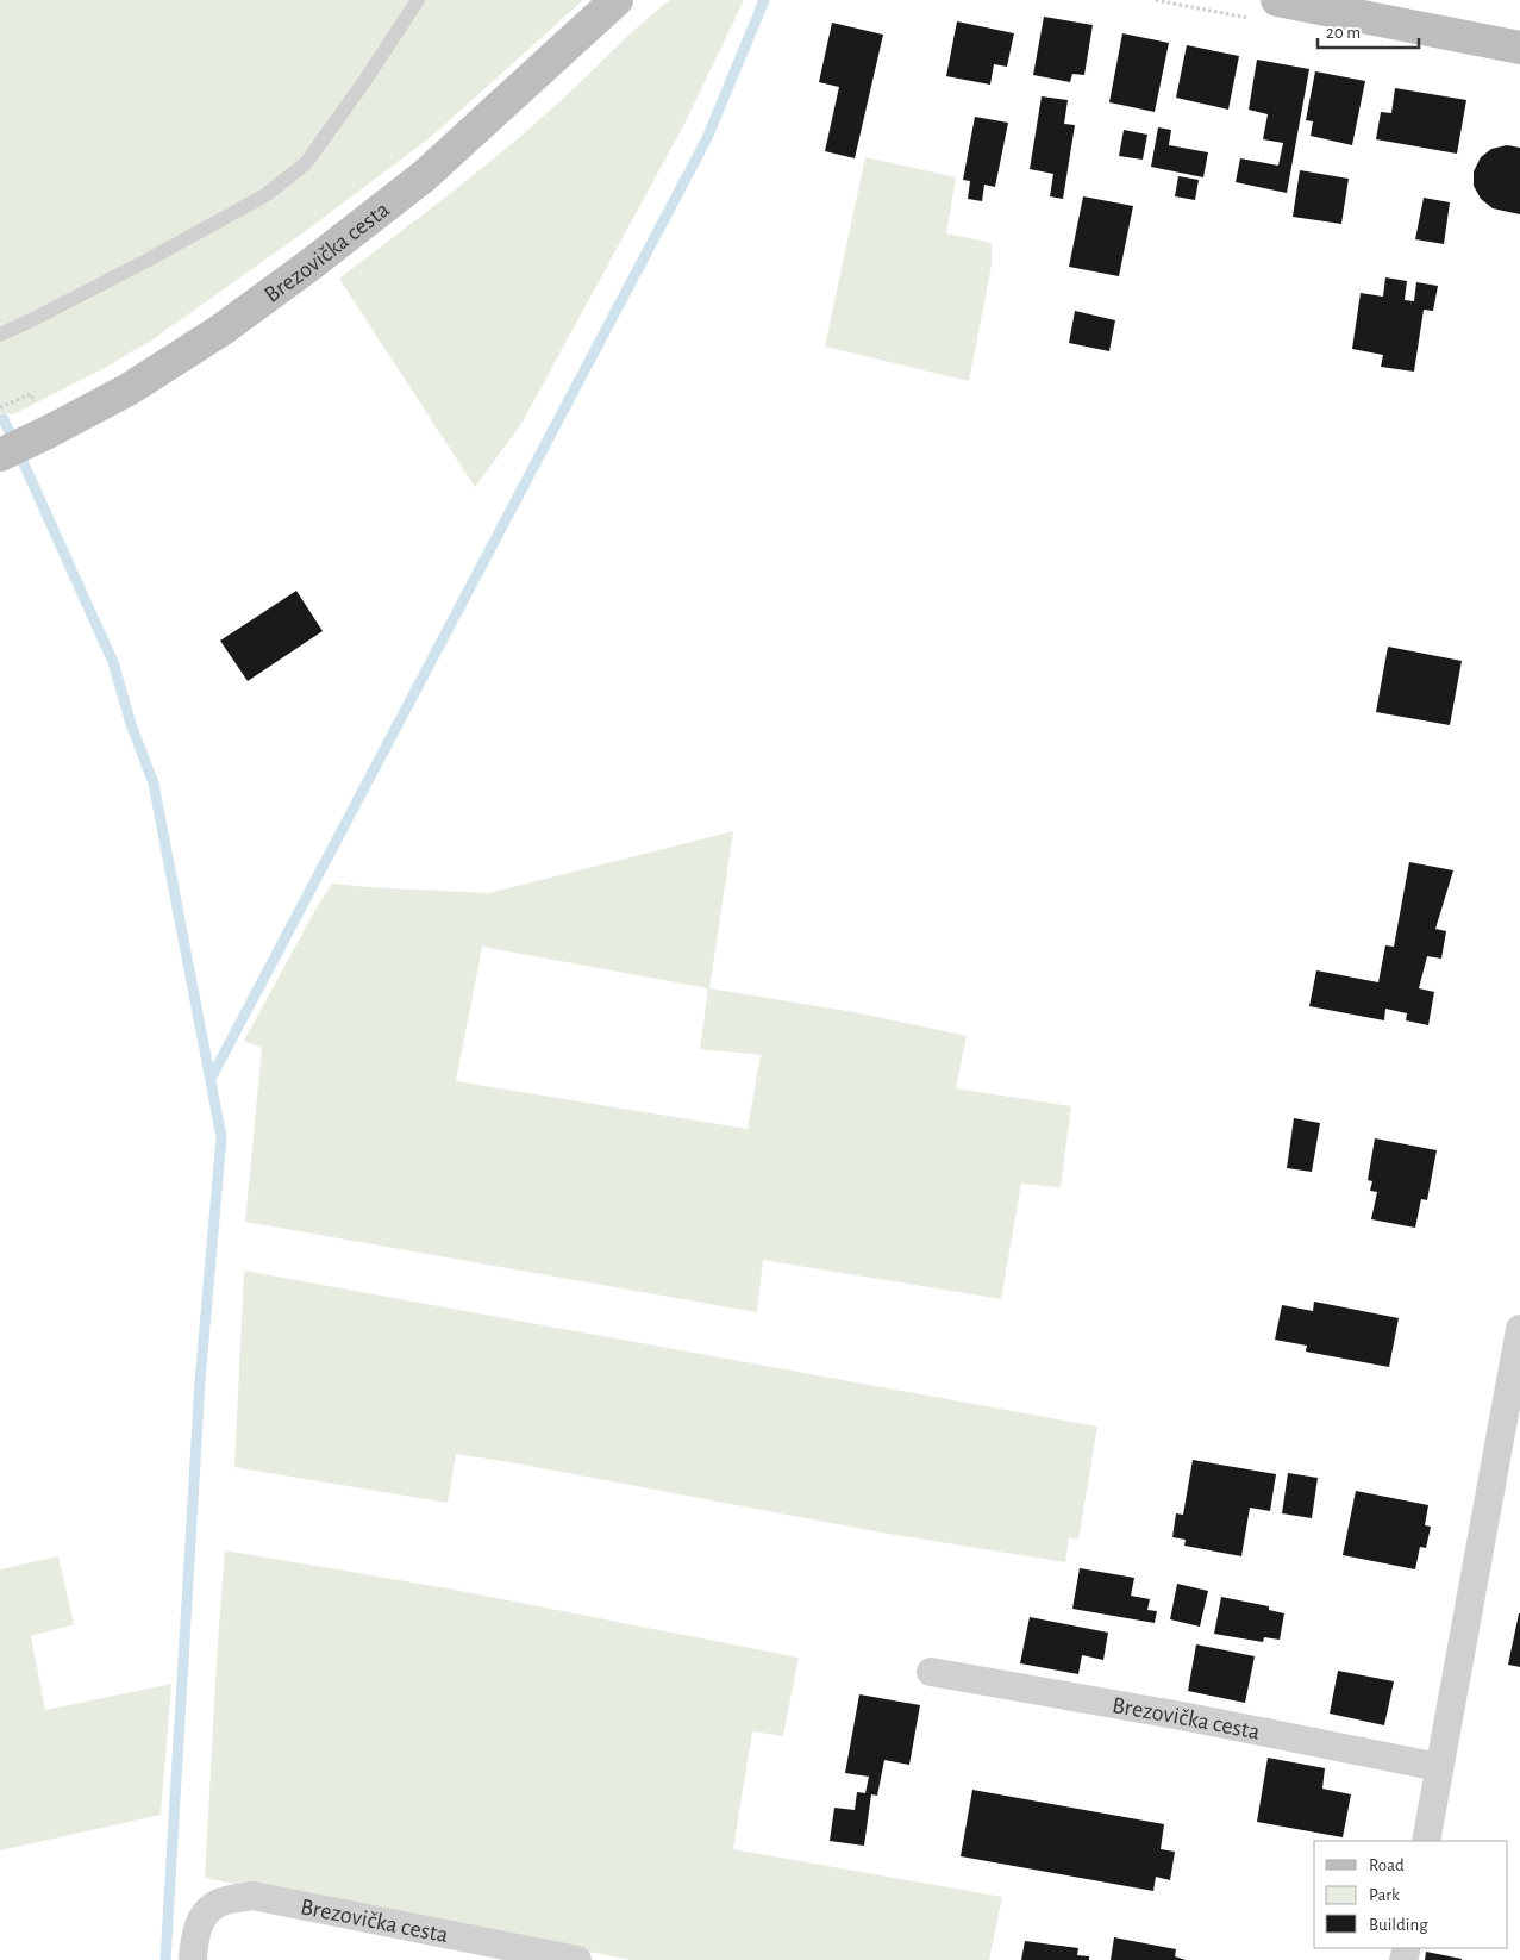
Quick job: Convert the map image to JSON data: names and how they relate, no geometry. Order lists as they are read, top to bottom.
{
  "streets": {
    "main road": ["Brezovička cesta"]
  },
  "legend": ["Road", "Park", "Building"],
  "scale_bar": "20 m"
}
